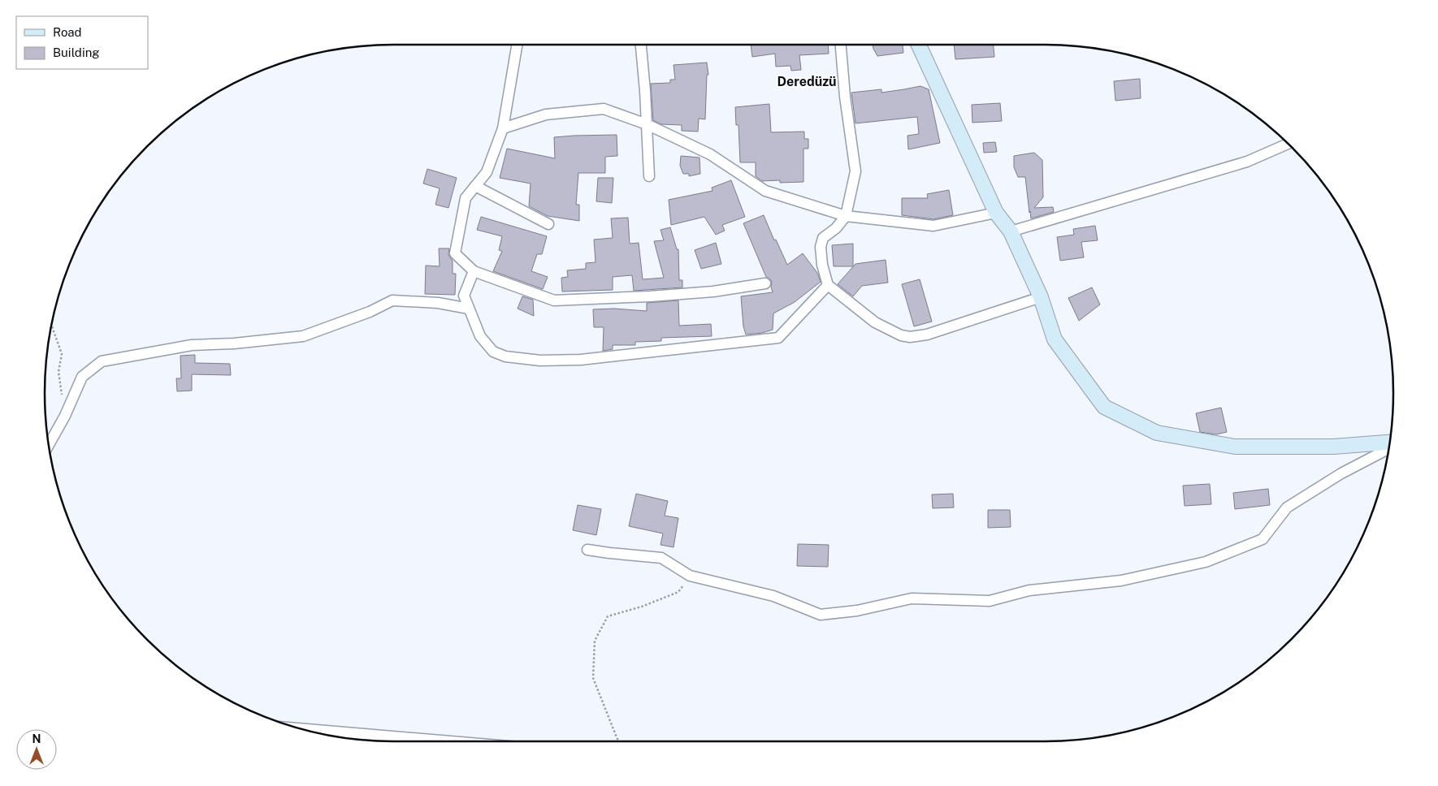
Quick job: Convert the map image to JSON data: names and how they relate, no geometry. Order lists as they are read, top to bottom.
{
  "districts": ["Deredüzü"],
  "legend": ["Road", "Building"],
  "north": "top"
}
